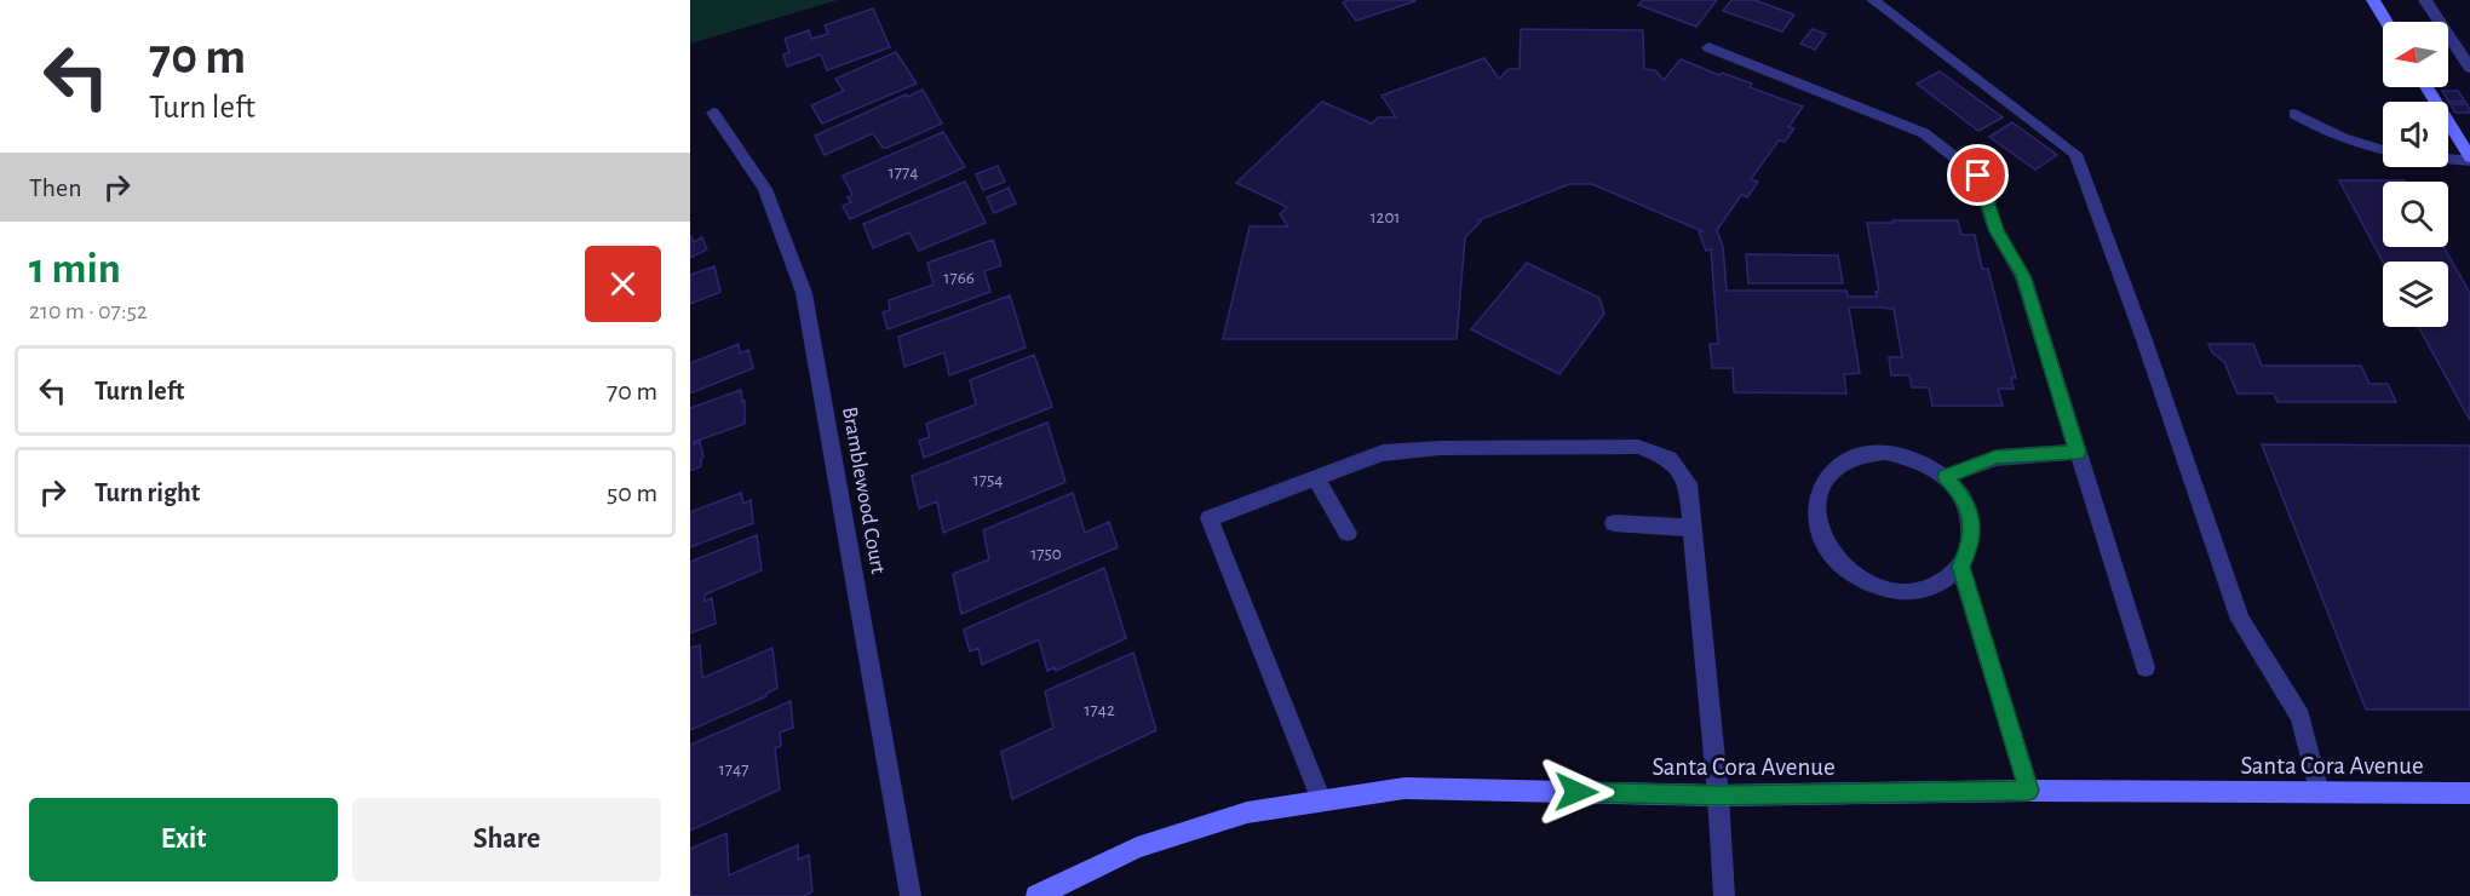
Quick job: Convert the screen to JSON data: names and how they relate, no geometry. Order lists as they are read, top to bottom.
{
  "streets": {
    "street": ["Bramblewood Court", "Santa Cora Avenue"]
  },
  "house_numbers": [
    "1774",
    "1201",
    "1766",
    "1754",
    "1750",
    "1742",
    "1747"
  ],
  "north": "left",
  "page": {
    "turn": ["70 m", "Turn left"],
    "then": "Then",
    "heading": ["1 min", "210 m · 07:52"],
    "list": [
      {
        "name": "Turn left",
        "value": "70 m"
      },
      {
        "name": "Turn right",
        "value": "50 m"
      }
    ],
    "buttons": ["Exit", "Share"]
  }
}
